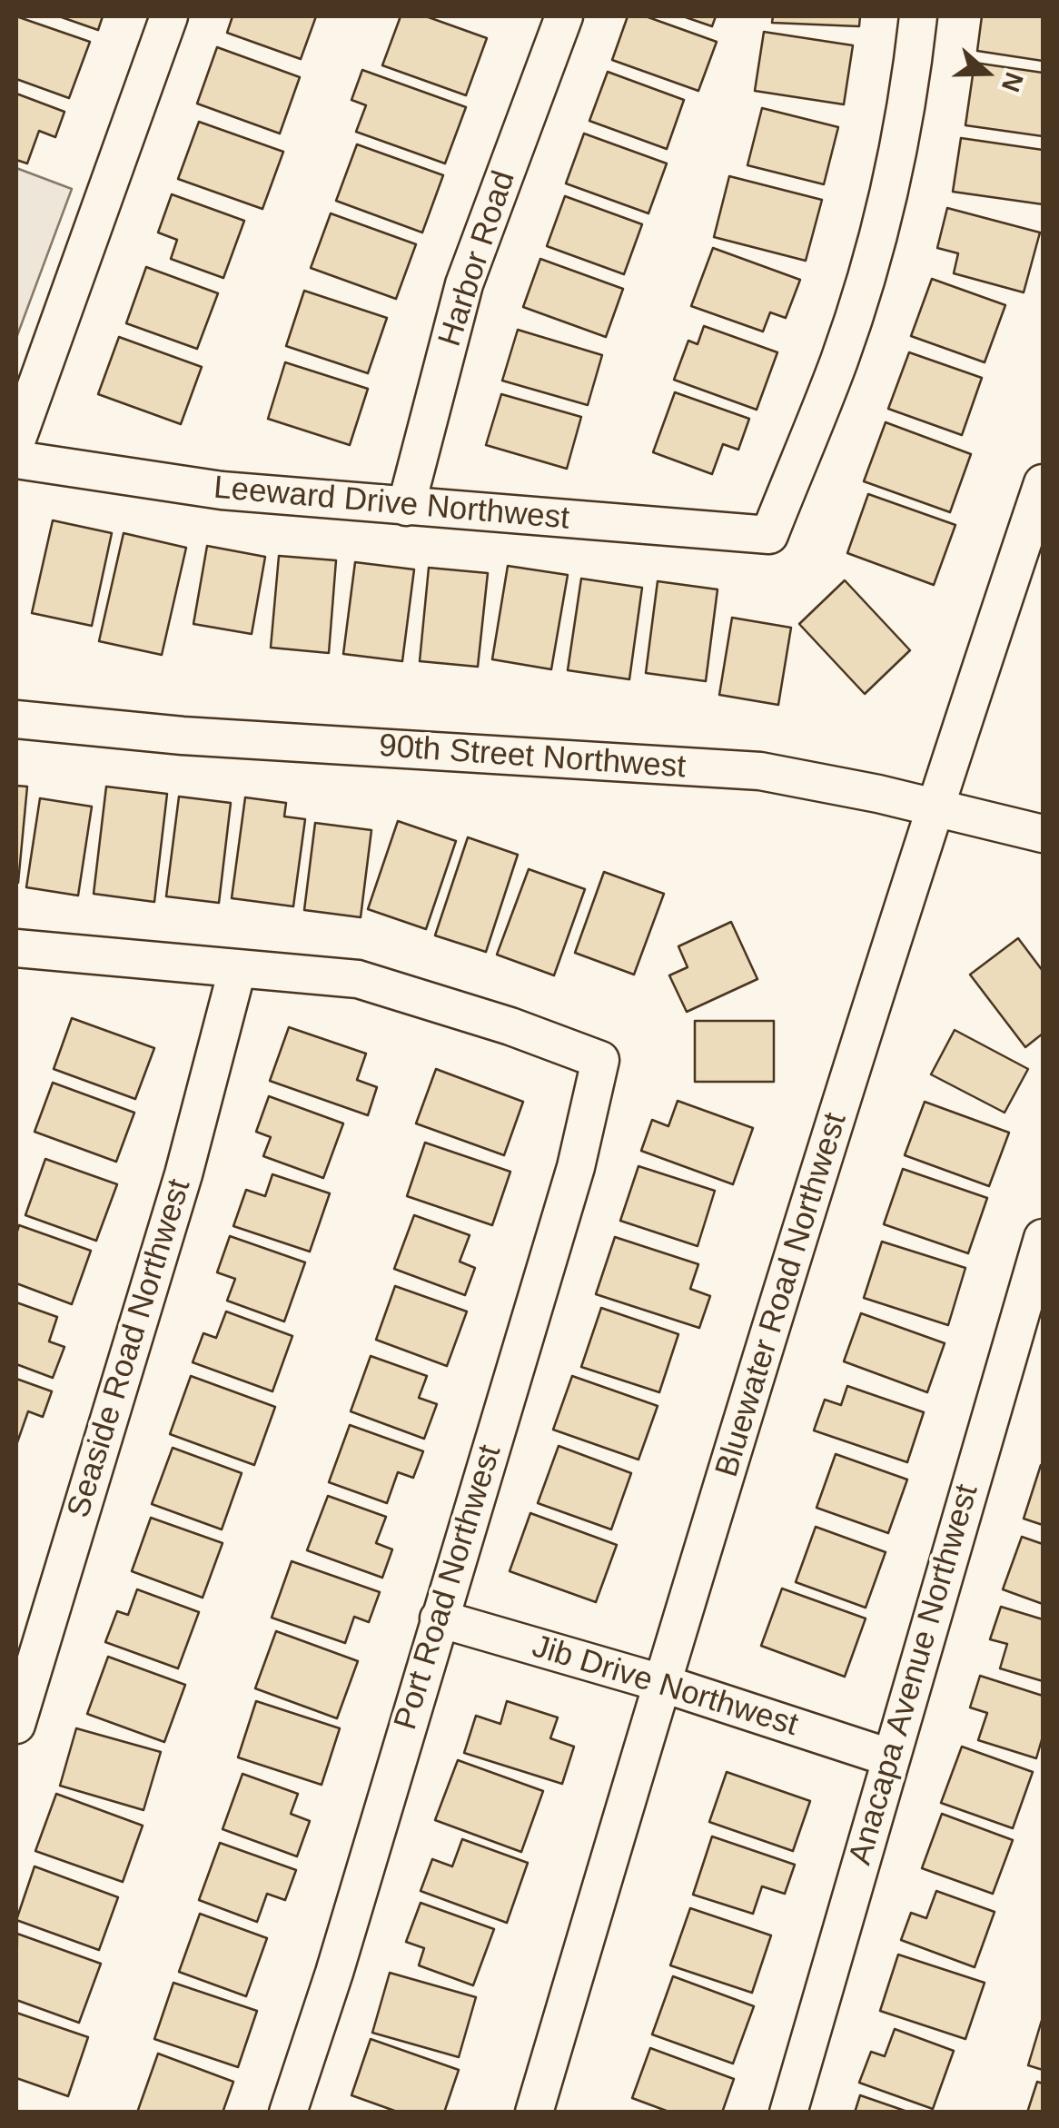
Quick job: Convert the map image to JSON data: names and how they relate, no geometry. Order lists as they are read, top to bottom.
{
  "streets": {
    "street": [
      "Harbor Road",
      "Leeward Drive Northwest",
      "90th Street Northwest",
      "Bluewater Road Northwest",
      "Seaside Road Northwest",
      "Port Road Northwest",
      "Anacapa Avenue Northwest",
      "Jib Drive Northwest"
    ]
  },
  "crossings": [
    ["Harbor Road", "Leeward Drive Northwest"],
    ["90th Street Northwest", "Bluewater Road Northwest"],
    ["Bluewater Road Northwest", "Jib Drive Northwest"],
    ["Seaside Road Northwest", "Port Road Northwest"],
    ["Port Road Northwest", "Jib Drive Northwest"],
    ["Anacapa Avenue Northwest", "Jib Drive Northwest"]
  ],
  "north": "right"
}
